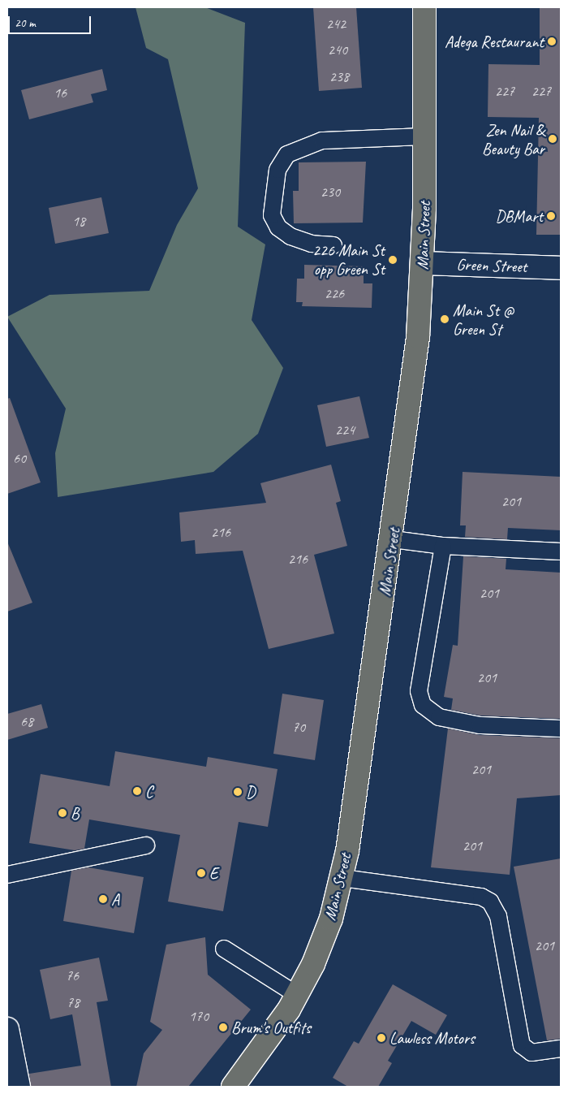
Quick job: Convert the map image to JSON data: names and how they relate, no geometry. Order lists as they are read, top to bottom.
{
  "streets": {
    "main road": ["Main Street"],
    "street": ["Green Street"]
  },
  "crossings": [
    ["Main Street", "Green Street"]
  ],
  "places": [
    "Adega Restaurant",
    "Zen Nail & Beauty Bar",
    "DBMart",
    "226 Main St opp Green St",
    "Main St @ Green St",
    "C",
    "D",
    "B",
    "E",
    "A",
    "Brum's Outfits",
    "Lawless Motors"
  ],
  "house_numbers": [
    "242",
    "240",
    "238",
    "227",
    "227",
    "16",
    "230",
    "18",
    "226",
    "224",
    "60",
    "201",
    "216",
    "216",
    "201",
    "201",
    "68",
    "70",
    "201",
    "201",
    "201",
    "76",
    "78",
    "170"
  ],
  "scale_bar": "20 m"
}
